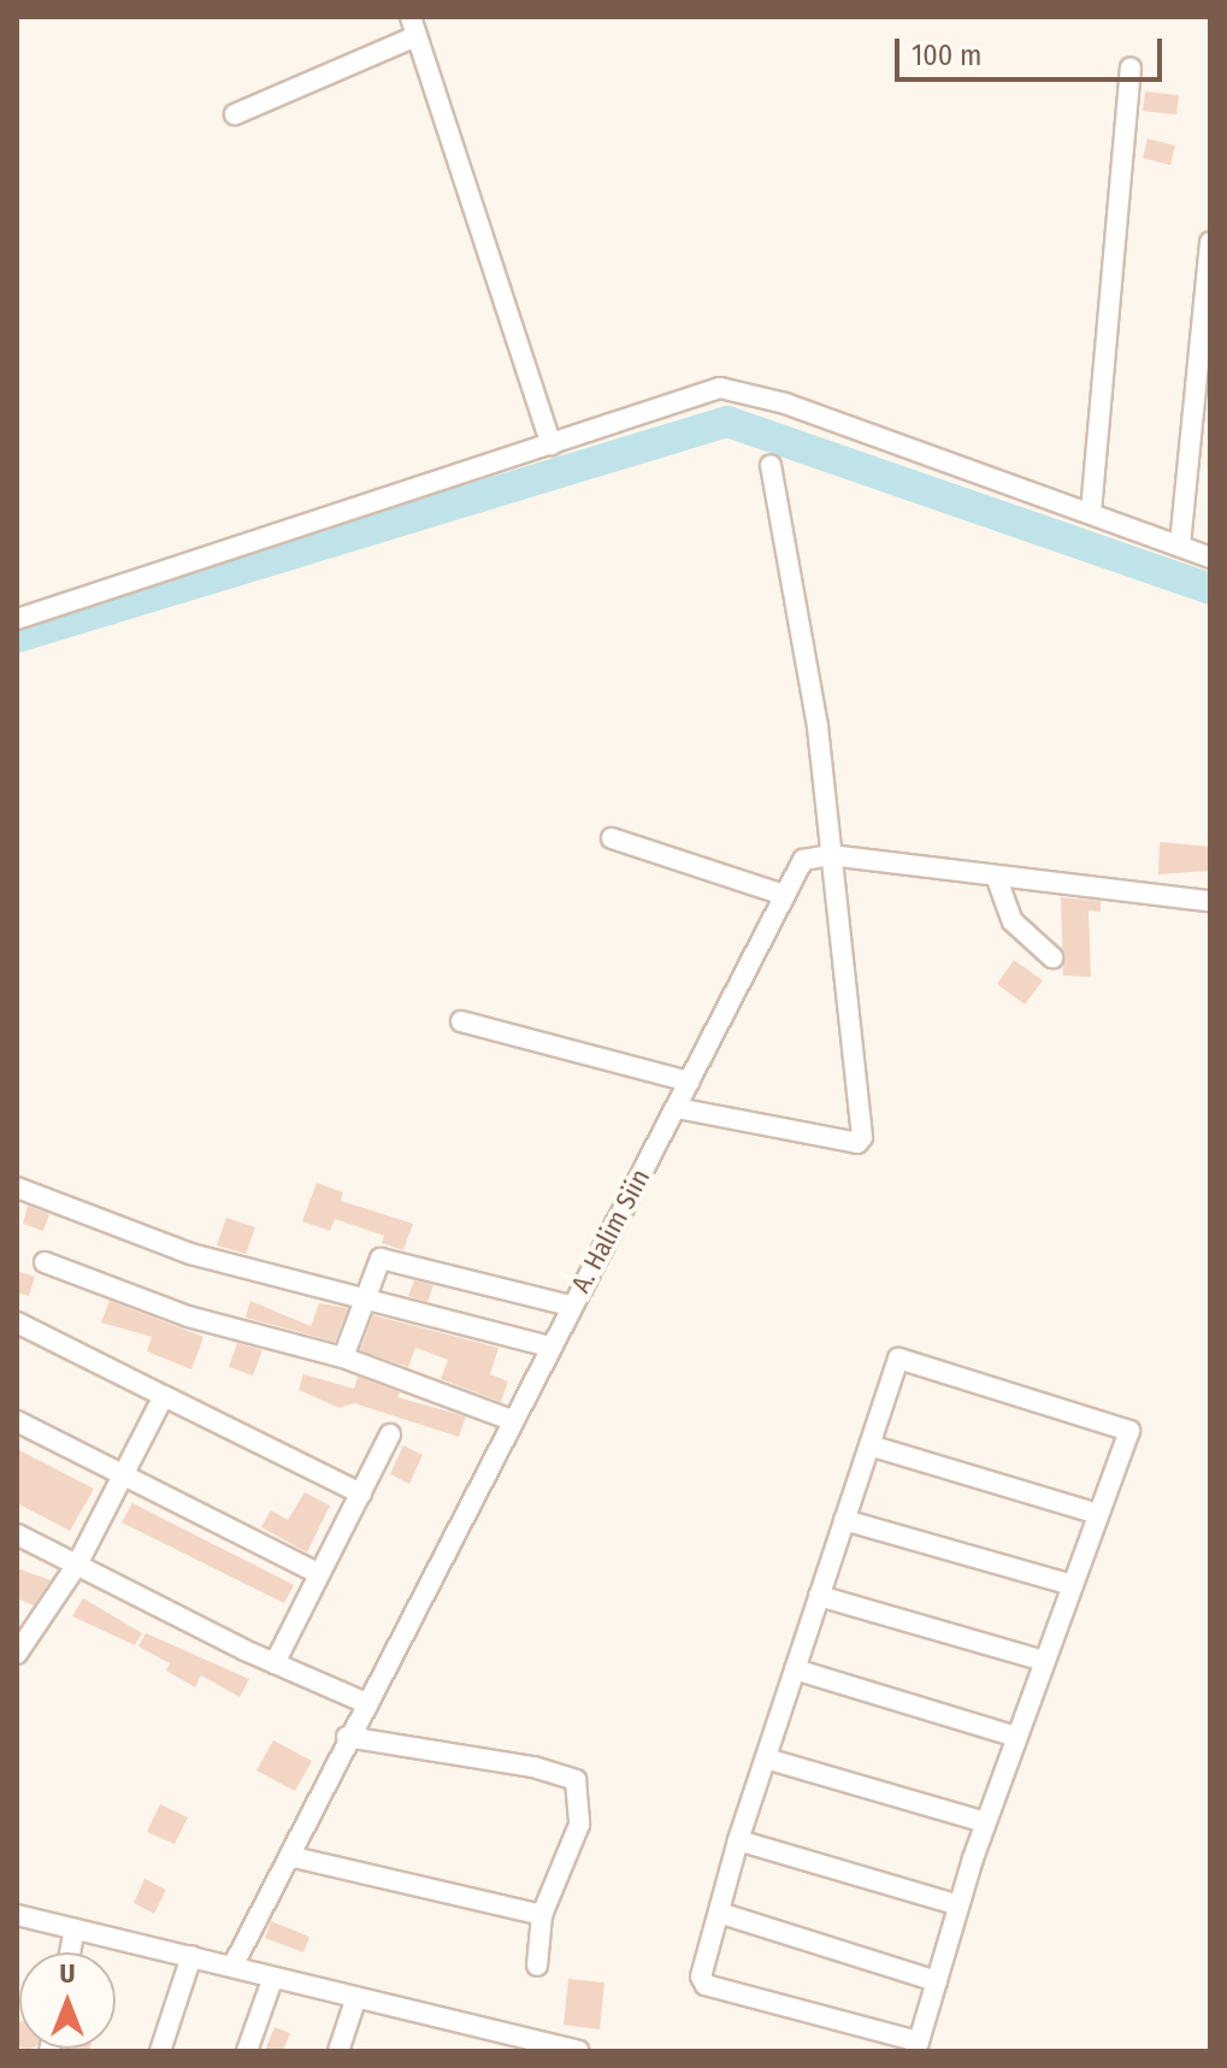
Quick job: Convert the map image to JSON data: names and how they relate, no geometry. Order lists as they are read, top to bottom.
{
  "streets": {
    "street": ["A. Halim Siin"]
  },
  "scale_bar": "100 m",
  "north": "top"
}
